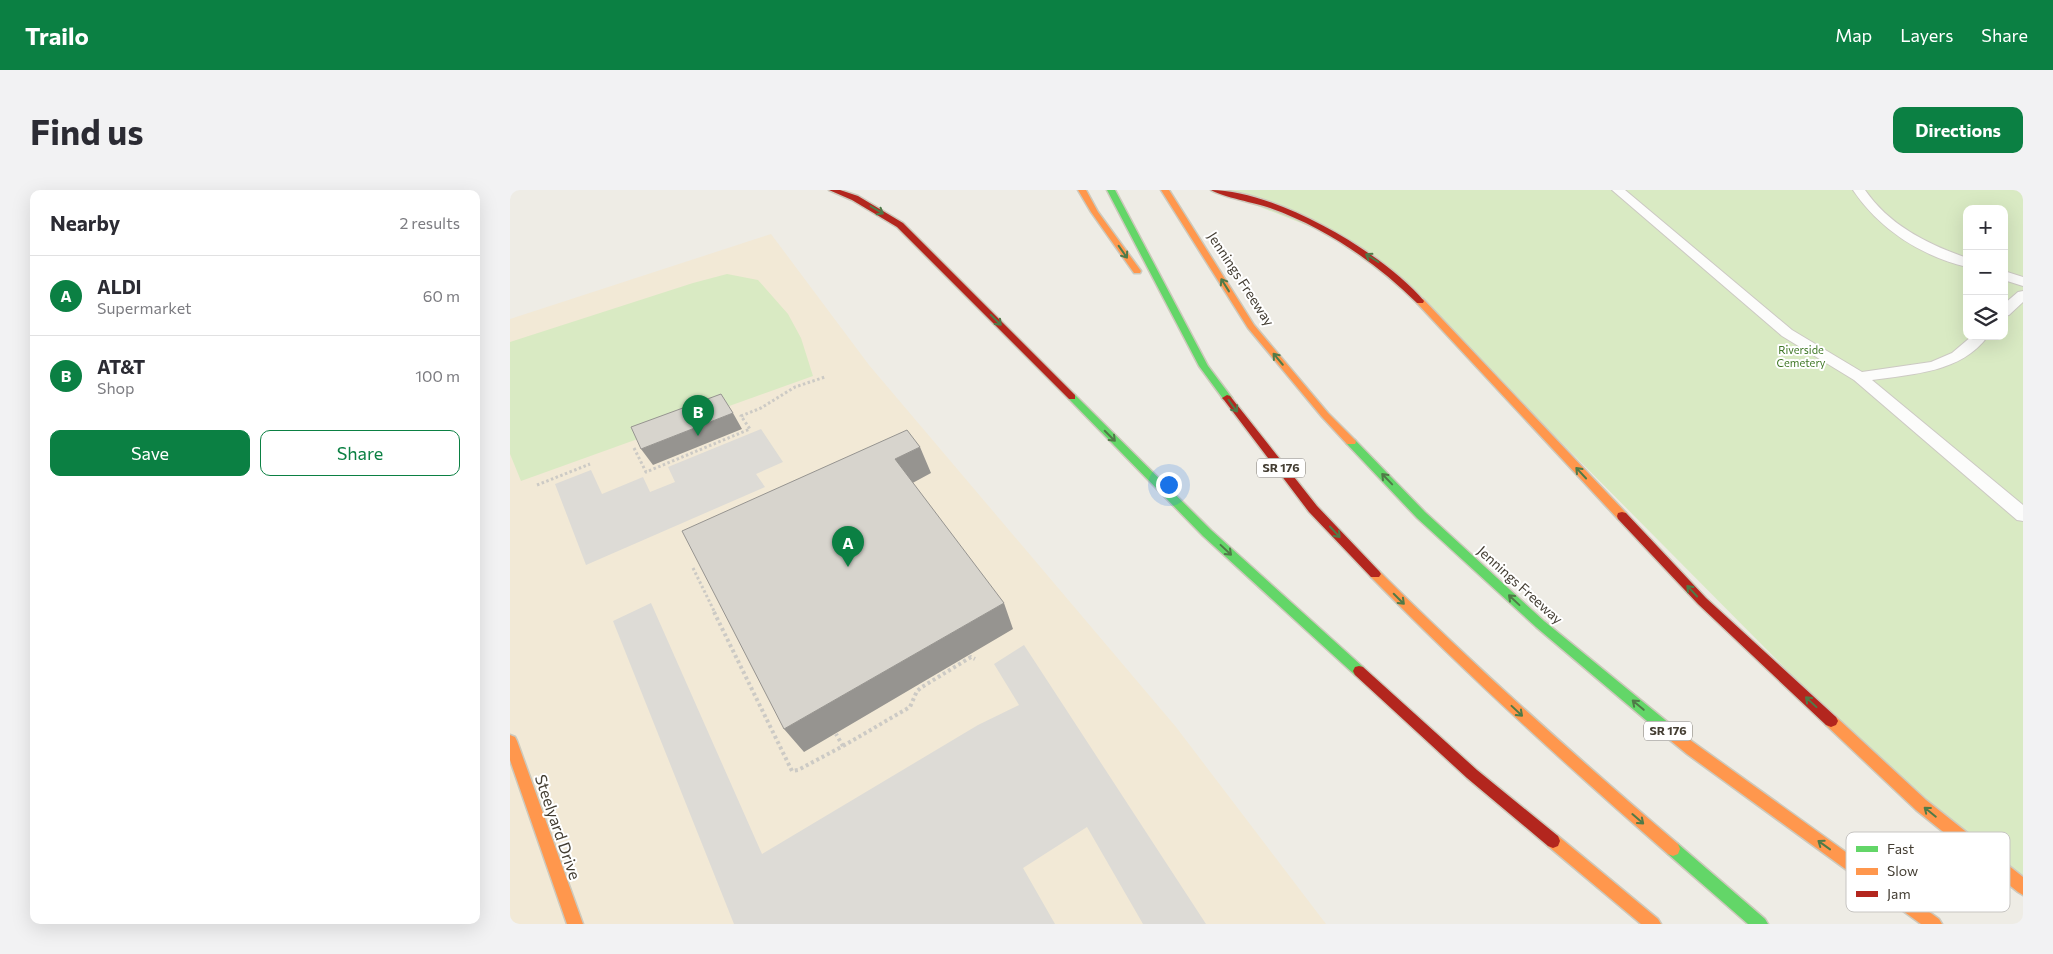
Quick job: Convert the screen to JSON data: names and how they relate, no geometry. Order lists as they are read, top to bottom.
{
  "streets": {
    "main road": ["Jennings Freeway", "SR 176", "Steelyard Drive"]
  },
  "parks": ["Riverside Cemetery"],
  "legend": ["Fast", "Slow", "Jam"],
  "page": {
    "header": "Trailo",
    "nav": ["Map", "Layers", "Share"],
    "buttons": [
      "Directions",
      ["Save", "Share"]
    ],
    "title": "Find us",
    "heading": ["Nearby", "2 results"],
    "map_buttons": ["+", "−"],
    "list": [
      {
        "mark": "A",
        "name": "ALDI",
        "note": "Supermarket",
        "value": "60 m"
      },
      {
        "mark": "B",
        "name": "AT&T",
        "note": "Shop",
        "value": "100 m"
      }
    ],
    "pins": ["B", "A"]
  }
}
